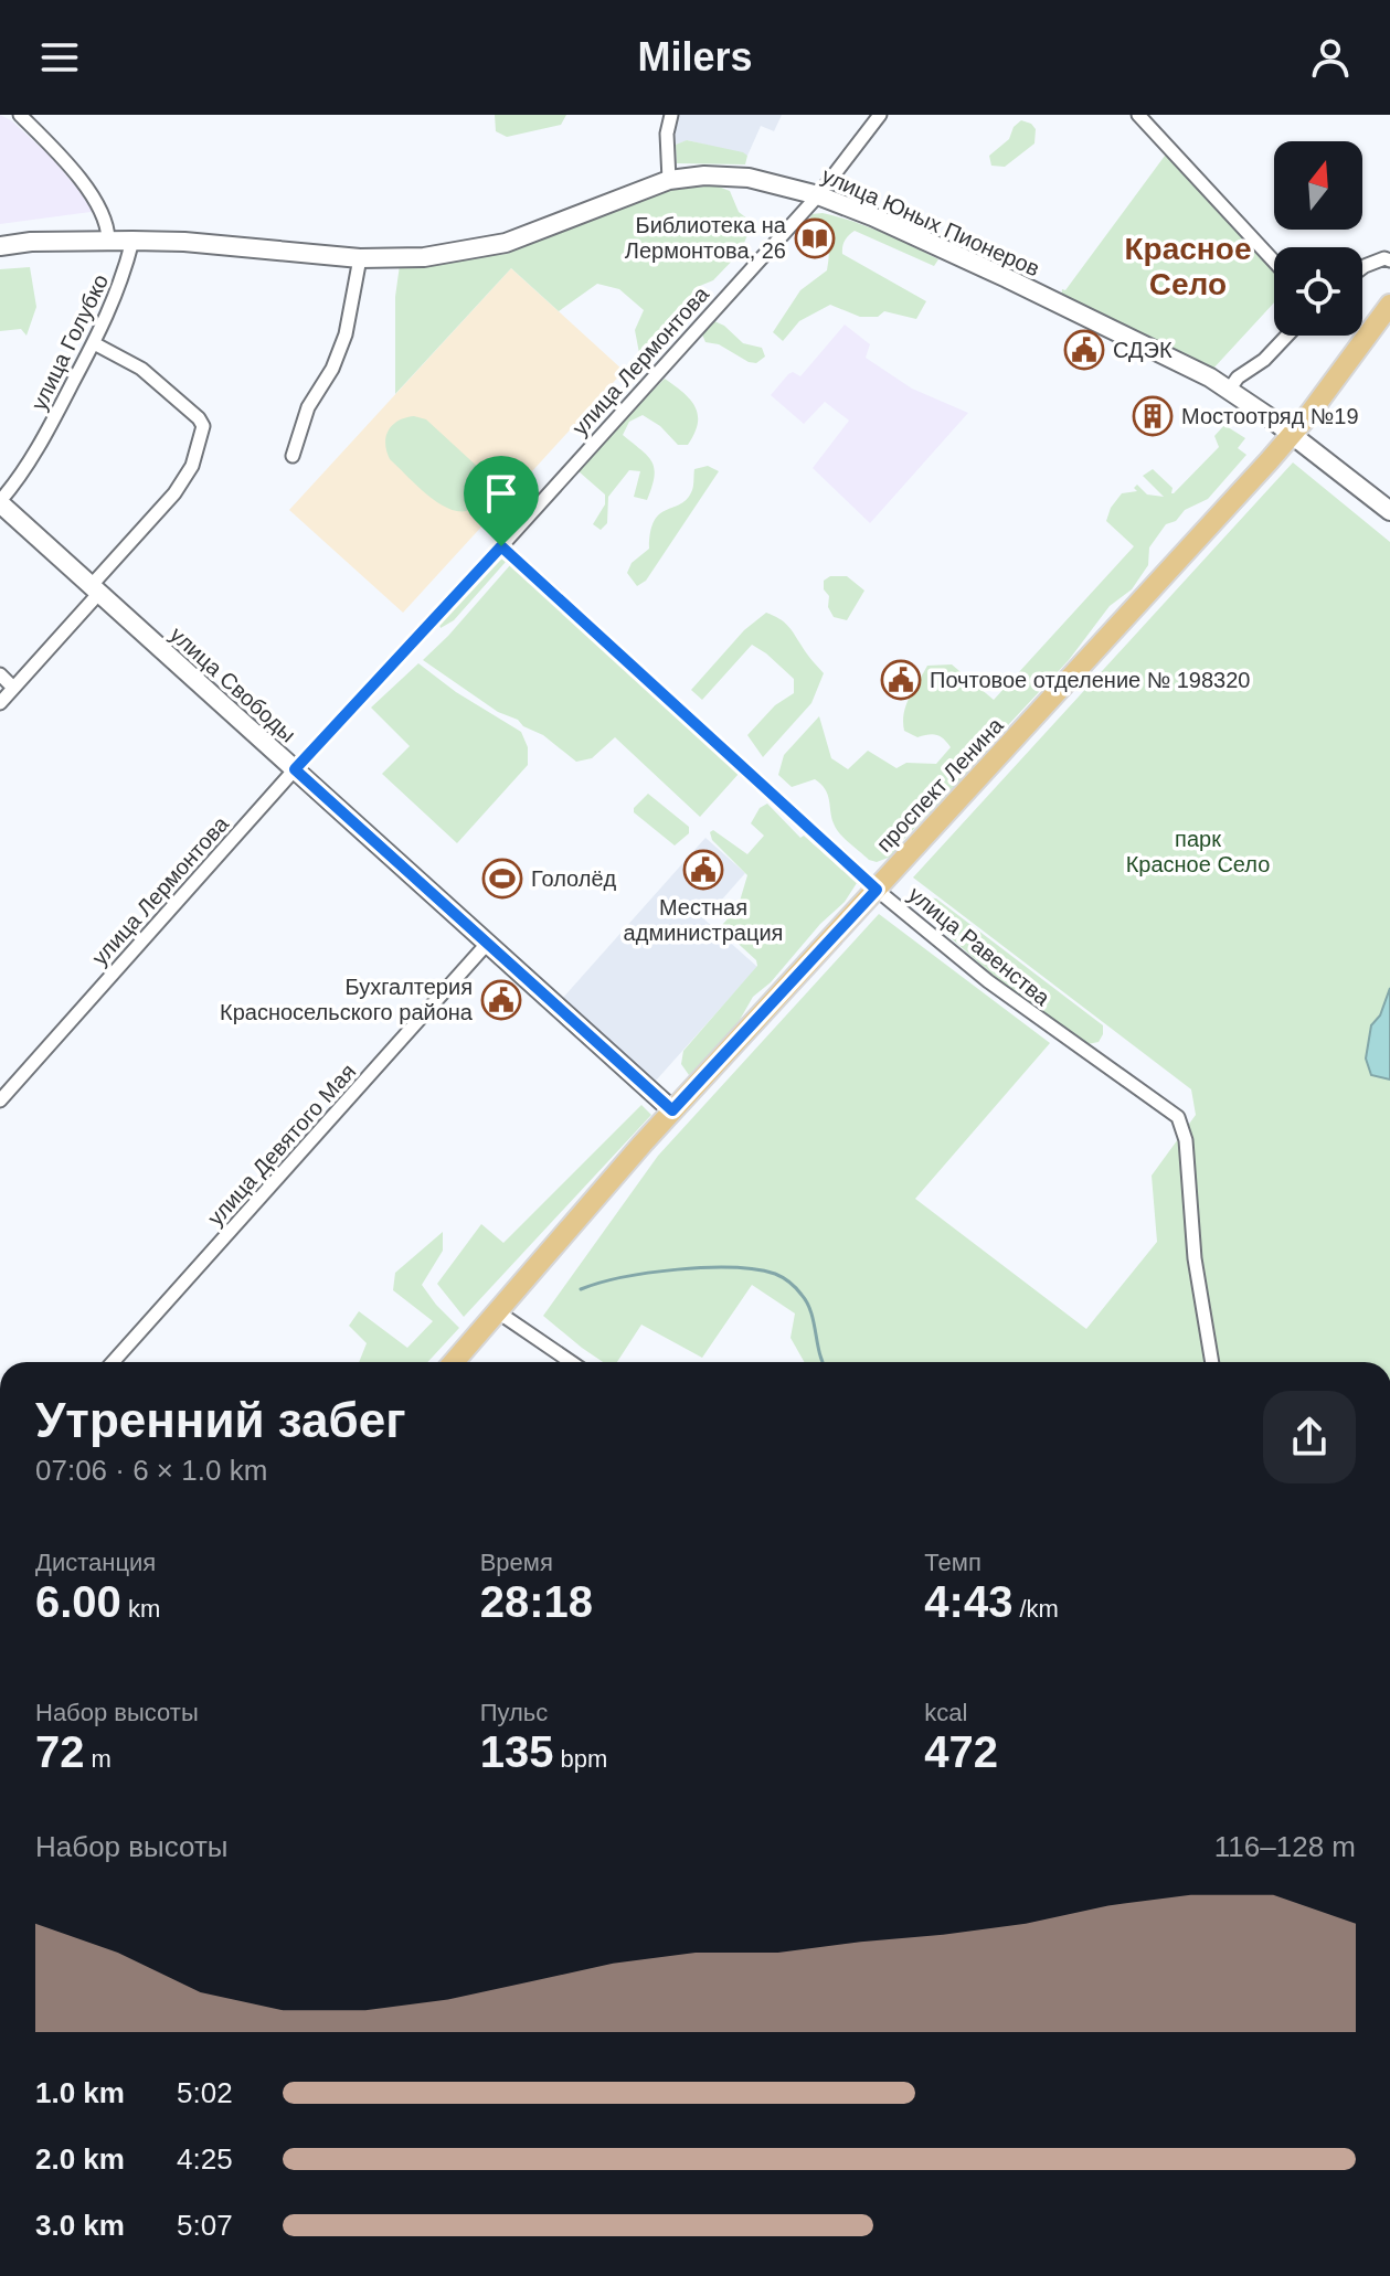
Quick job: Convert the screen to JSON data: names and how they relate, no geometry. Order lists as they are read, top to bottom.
{
  "streets": {
    "main road": ["улица Юных Пионеров", "улица Свободы", "проспект Ленина"],
    "street": [
      "улица Голубко",
      "улица Лермонтова",
      "улица Равенства",
      "улица Девятого Мая"
    ]
  },
  "crossings": [
    ["улица Юных Пионеров", "улица Голубко"],
    ["улица Юных Пионеров", "улица Лермонтова"],
    ["улица Юных Пионеров", "проспект Ленина"],
    ["улица Голубко", "улица Свободы"],
    ["улица Лермонтова", "улица Свободы"],
    ["улица Лермонтова", "улица Равенства"],
    ["улица Свободы", "проспект Ленина"],
    ["улица Свободы", "улица Девятого Мая"],
    ["проспект Ленина", "улица Равенства"]
  ],
  "districts": ["Красное Село"],
  "parks": ["парк Красное Село"],
  "places": {
    "library": ["Библиотека на Лермонтова, 26"],
    "public building": [
      "СДЭК",
      "Почтовое отделение № 198320",
      "Местная администрация",
      "Бухгалтерия Красносельского района"
    ],
    "building": ["Мостоотряд №19"],
    "sports": ["Гололёд"]
  },
  "north": "top",
  "page": {
    "header": "Milers",
    "heading": ["Утренний забег", "07:06 · 6 × 1.0 km"],
    "stats": [
      ["Дистанция", "6.00 km"],
      ["Время", "28:18"],
      ["Темп", "4:43 /km"],
      ["Набор высоты", "72 m"],
      ["Пульс", "135 bpm"],
      ["kcal", "472"]
    ],
    "chart": ["Набор высоты", "116–128 m"],
    "list": [
      {
        "name": "1.0 km",
        "note": "5:02"
      },
      {
        "name": "2.0 km",
        "note": "4:25"
      },
      {
        "name": "3.0 km",
        "note": "5:07"
      }
    ]
  }
}
